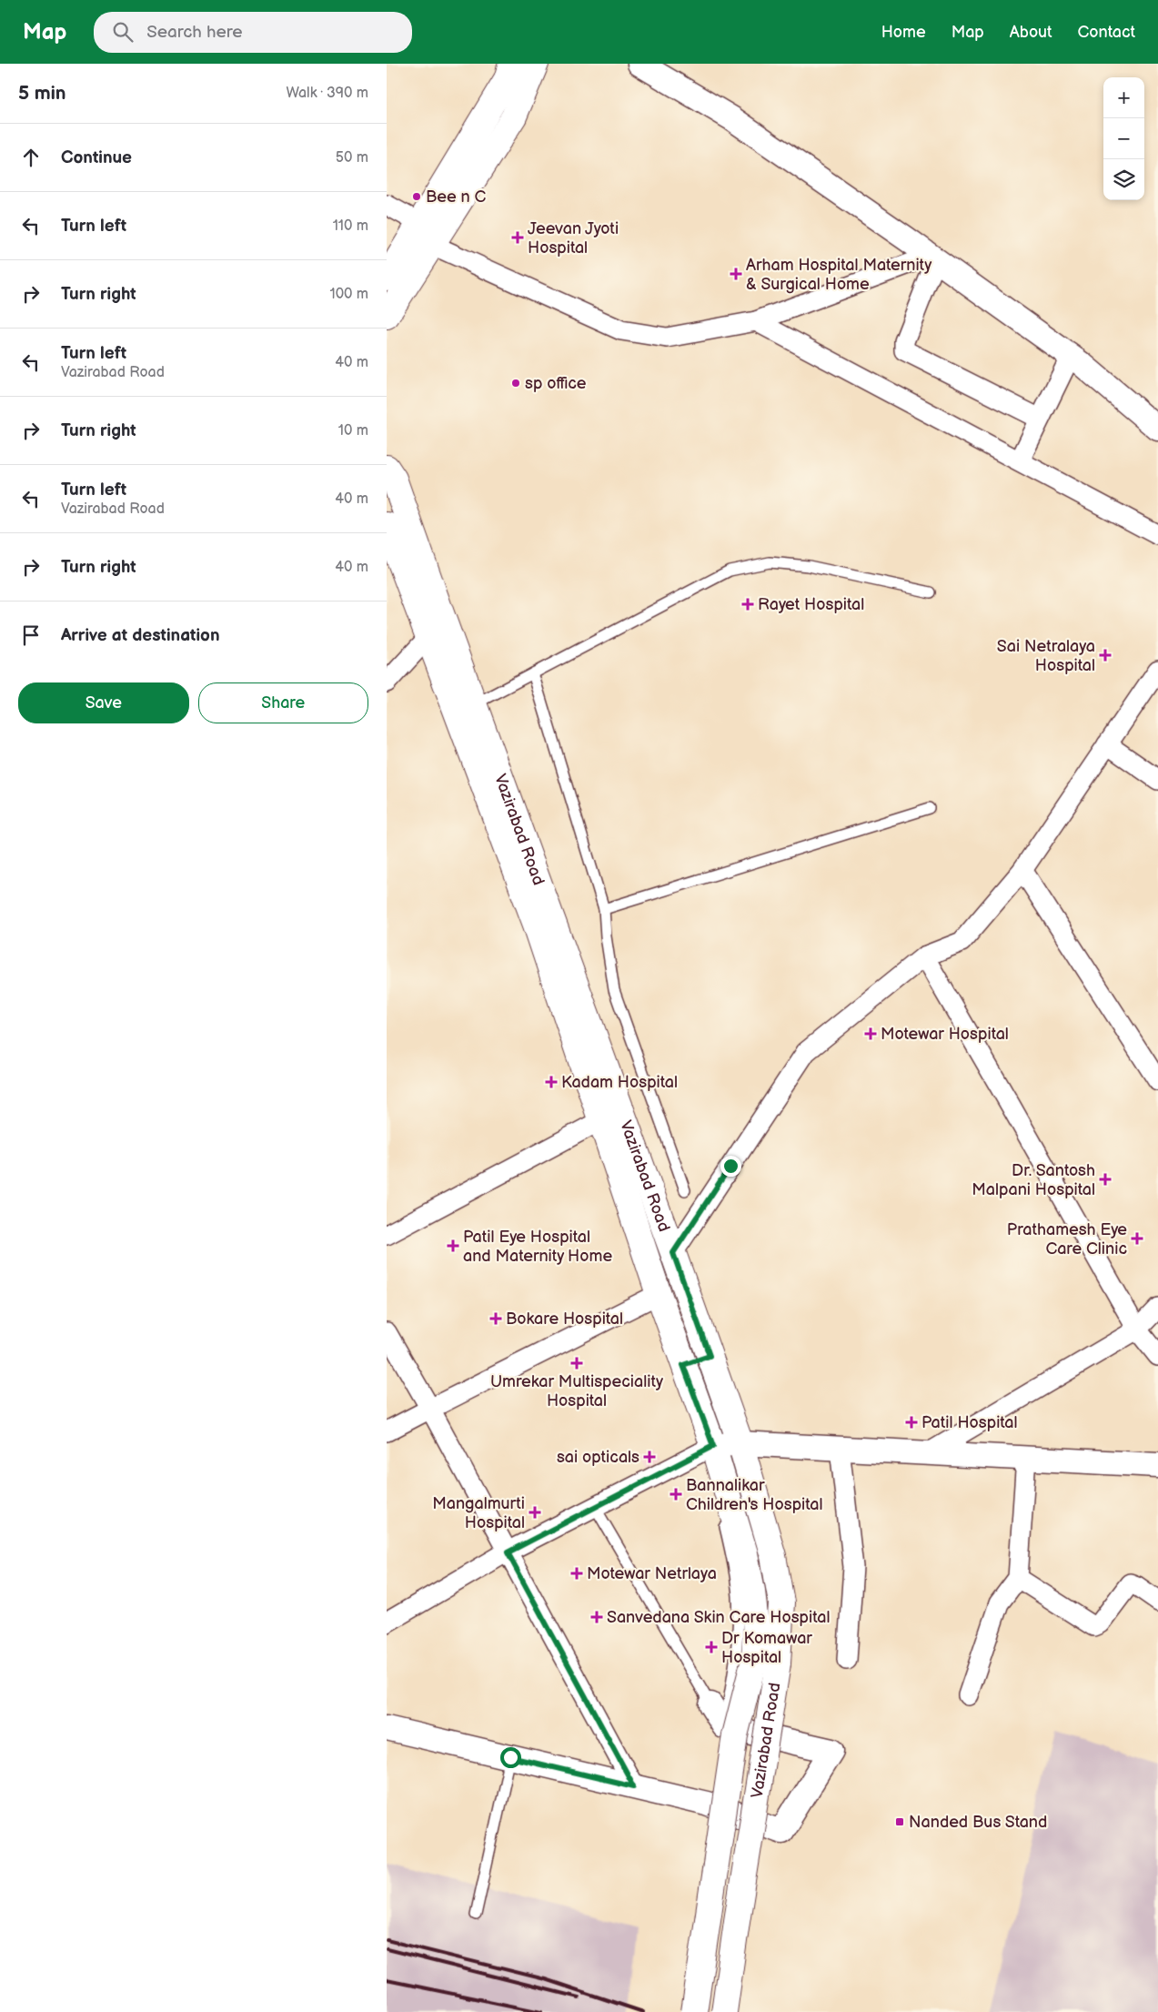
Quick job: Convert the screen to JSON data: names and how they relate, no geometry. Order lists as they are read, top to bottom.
{
  "streets": {
    "main road": ["Vazirabad Road"]
  },
  "places": {
    "other": ["Bee n C", "sp office"],
    "health": [
      "Jeevan Jyoti Hospital",
      "Arham Hospital Maternity & Surgical Home",
      "Rayet Hospital",
      "Sai Netralaya Hospital",
      "Motewar Hospital",
      "Kadam Hospital",
      "Dr. Santosh Malpani Hospital",
      "Prathamesh Eye Care Clinic",
      "Patil Eye Hospital and Maternity Home",
      "Bokare Hospital",
      "Umrekar Multispeciality Hospital",
      "Patil Hospital",
      "sai opticals",
      "Bannalikar Children's Hospital",
      "Mangalmurti Hospital",
      "Motewar Netrlaya",
      "Sanvedana Skin Care Hospital",
      "Dr Komawar Hospital"
    ],
    "transit": ["Nanded Bus Stand"]
  },
  "page": {
    "header": "Map",
    "search": "Search here",
    "nav": [
      "Home",
      "Map",
      "About",
      "Contact"
    ],
    "heading": ["5 min", "Walk · 390 m"],
    "map_buttons": ["+", "−"],
    "list": [
      ["Continue", "50 m"],
      ["Turn left", "110 m"],
      ["Turn right", "100 m"],
      ["Turn left", "Vazirabad Road", "40 m"],
      ["Turn right", "10 m"],
      ["Turn left", "Vazirabad Road", "40 m"],
      ["Turn right", "40 m"],
      "Arrive at destination"
    ],
    "buttons": ["Save", "Share"]
  }
}
